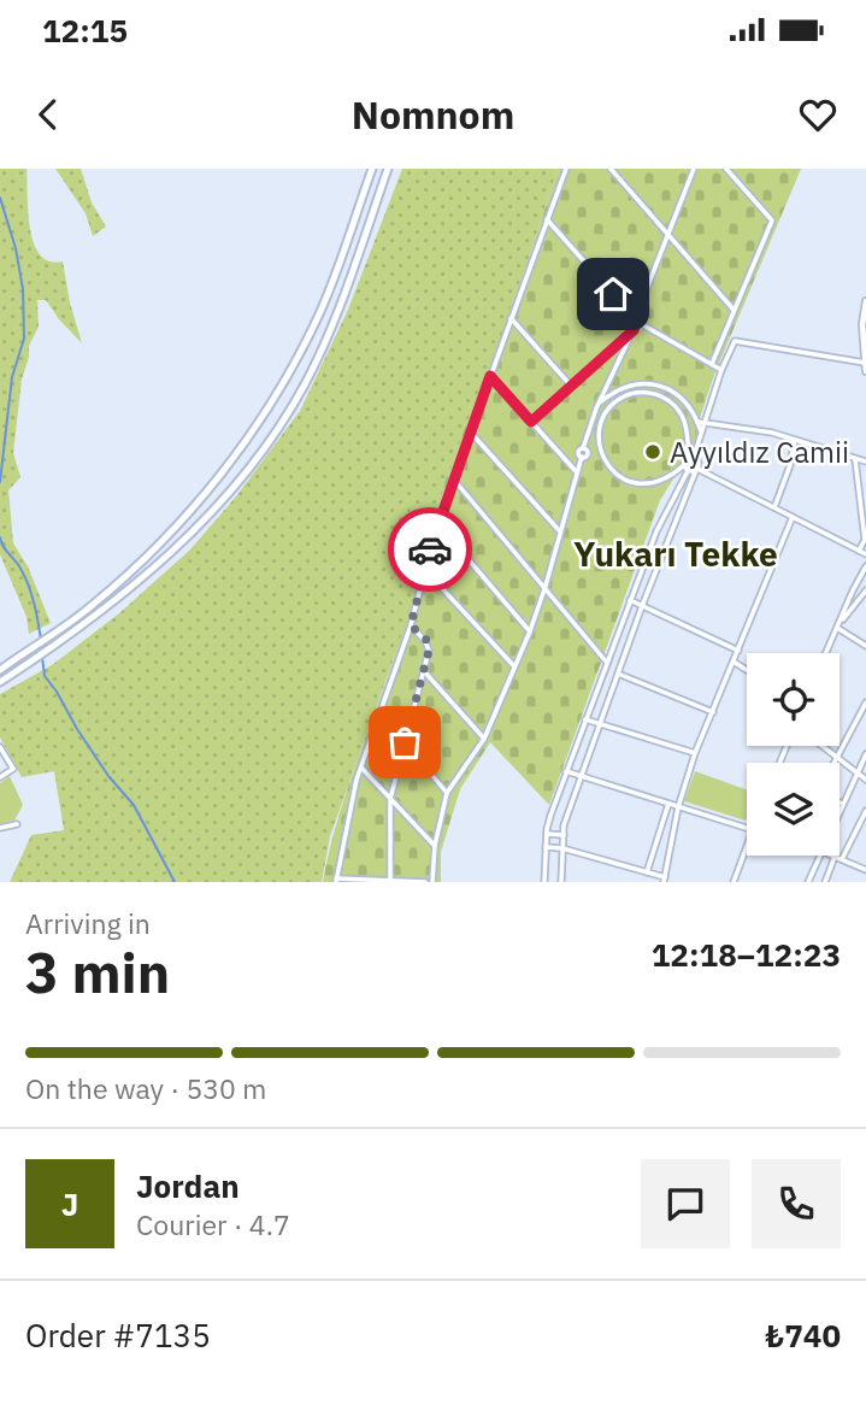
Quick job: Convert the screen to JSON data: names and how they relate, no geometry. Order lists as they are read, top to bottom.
{
  "districts": ["Yukarı Tekke"],
  "places": ["Ayyıldız Camii"],
  "page": {
    "status": "12:15",
    "header": "Nomnom",
    "heading": ["3 min", "Arriving in", "12:18–12:23"],
    "panel": [
      "Jordan",
      "Courier · 4.7",
      "Order #7135",
      "₺740"
    ],
    "bar": "On the way · 530 m",
    "round": "J"
  }
}
